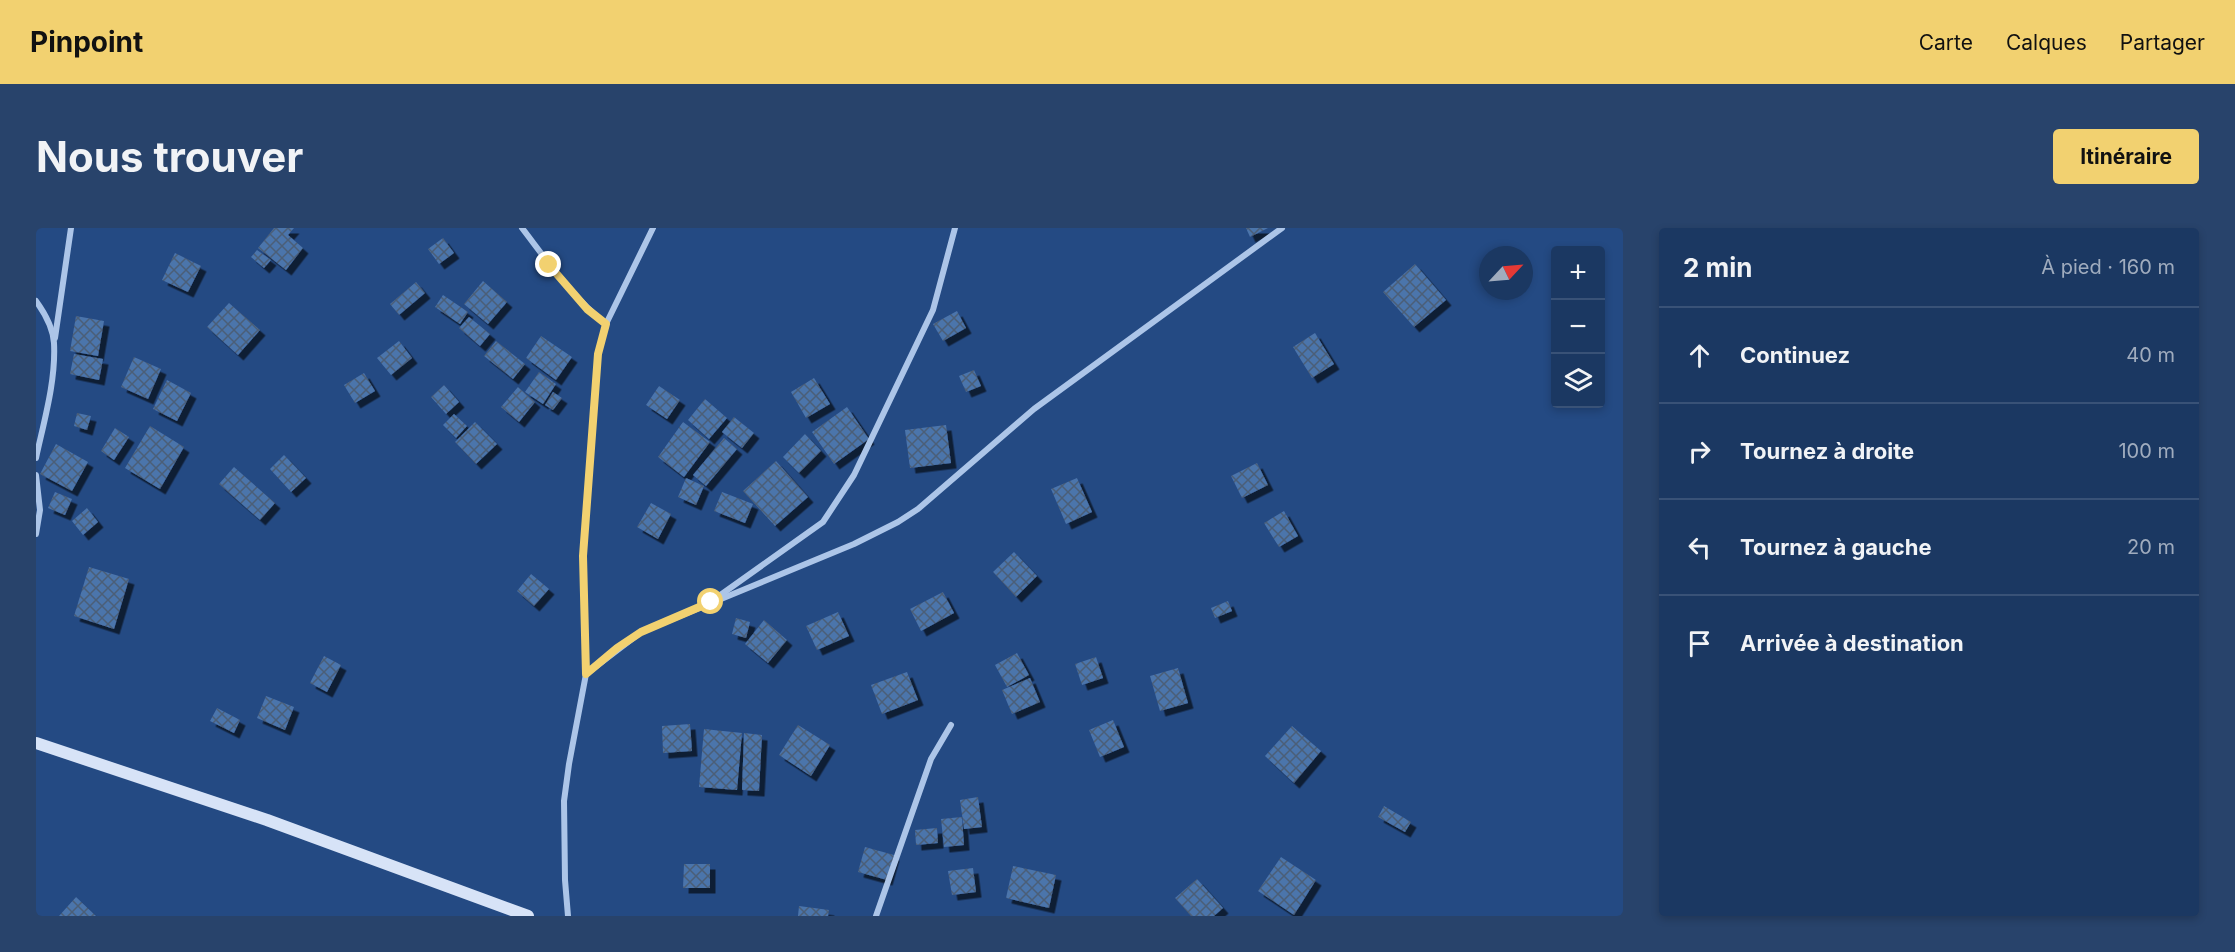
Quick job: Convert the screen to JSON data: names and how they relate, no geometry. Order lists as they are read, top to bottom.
{
  "north": "top right",
  "page": {
    "header": "Pinpoint",
    "nav": ["Carte", "Calques", "Partager"],
    "buttons": "Itinéraire",
    "title": "Nous trouver",
    "heading": ["2 min", "À pied · 160 m"],
    "map_buttons": ["+", "−"],
    "list": [
      ["Continuez", "40 m"],
      ["Tournez à droite", "100 m"],
      ["Tournez à gauche", "20 m"],
      "Arrivée à destination"
    ]
  }
}
